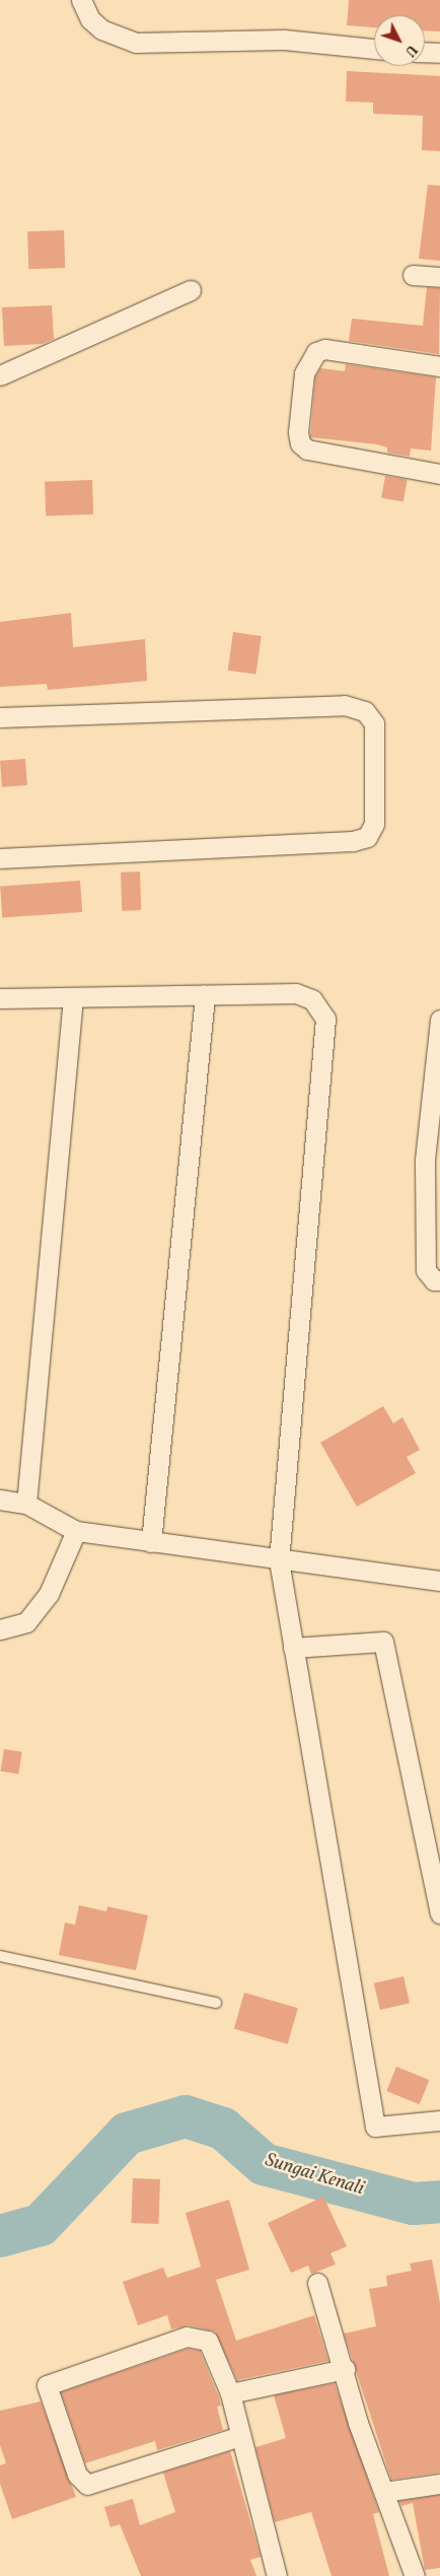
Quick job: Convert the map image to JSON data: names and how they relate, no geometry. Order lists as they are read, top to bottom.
{
  "water": ["Sungai Kenali"],
  "north": "bottom right"
}
